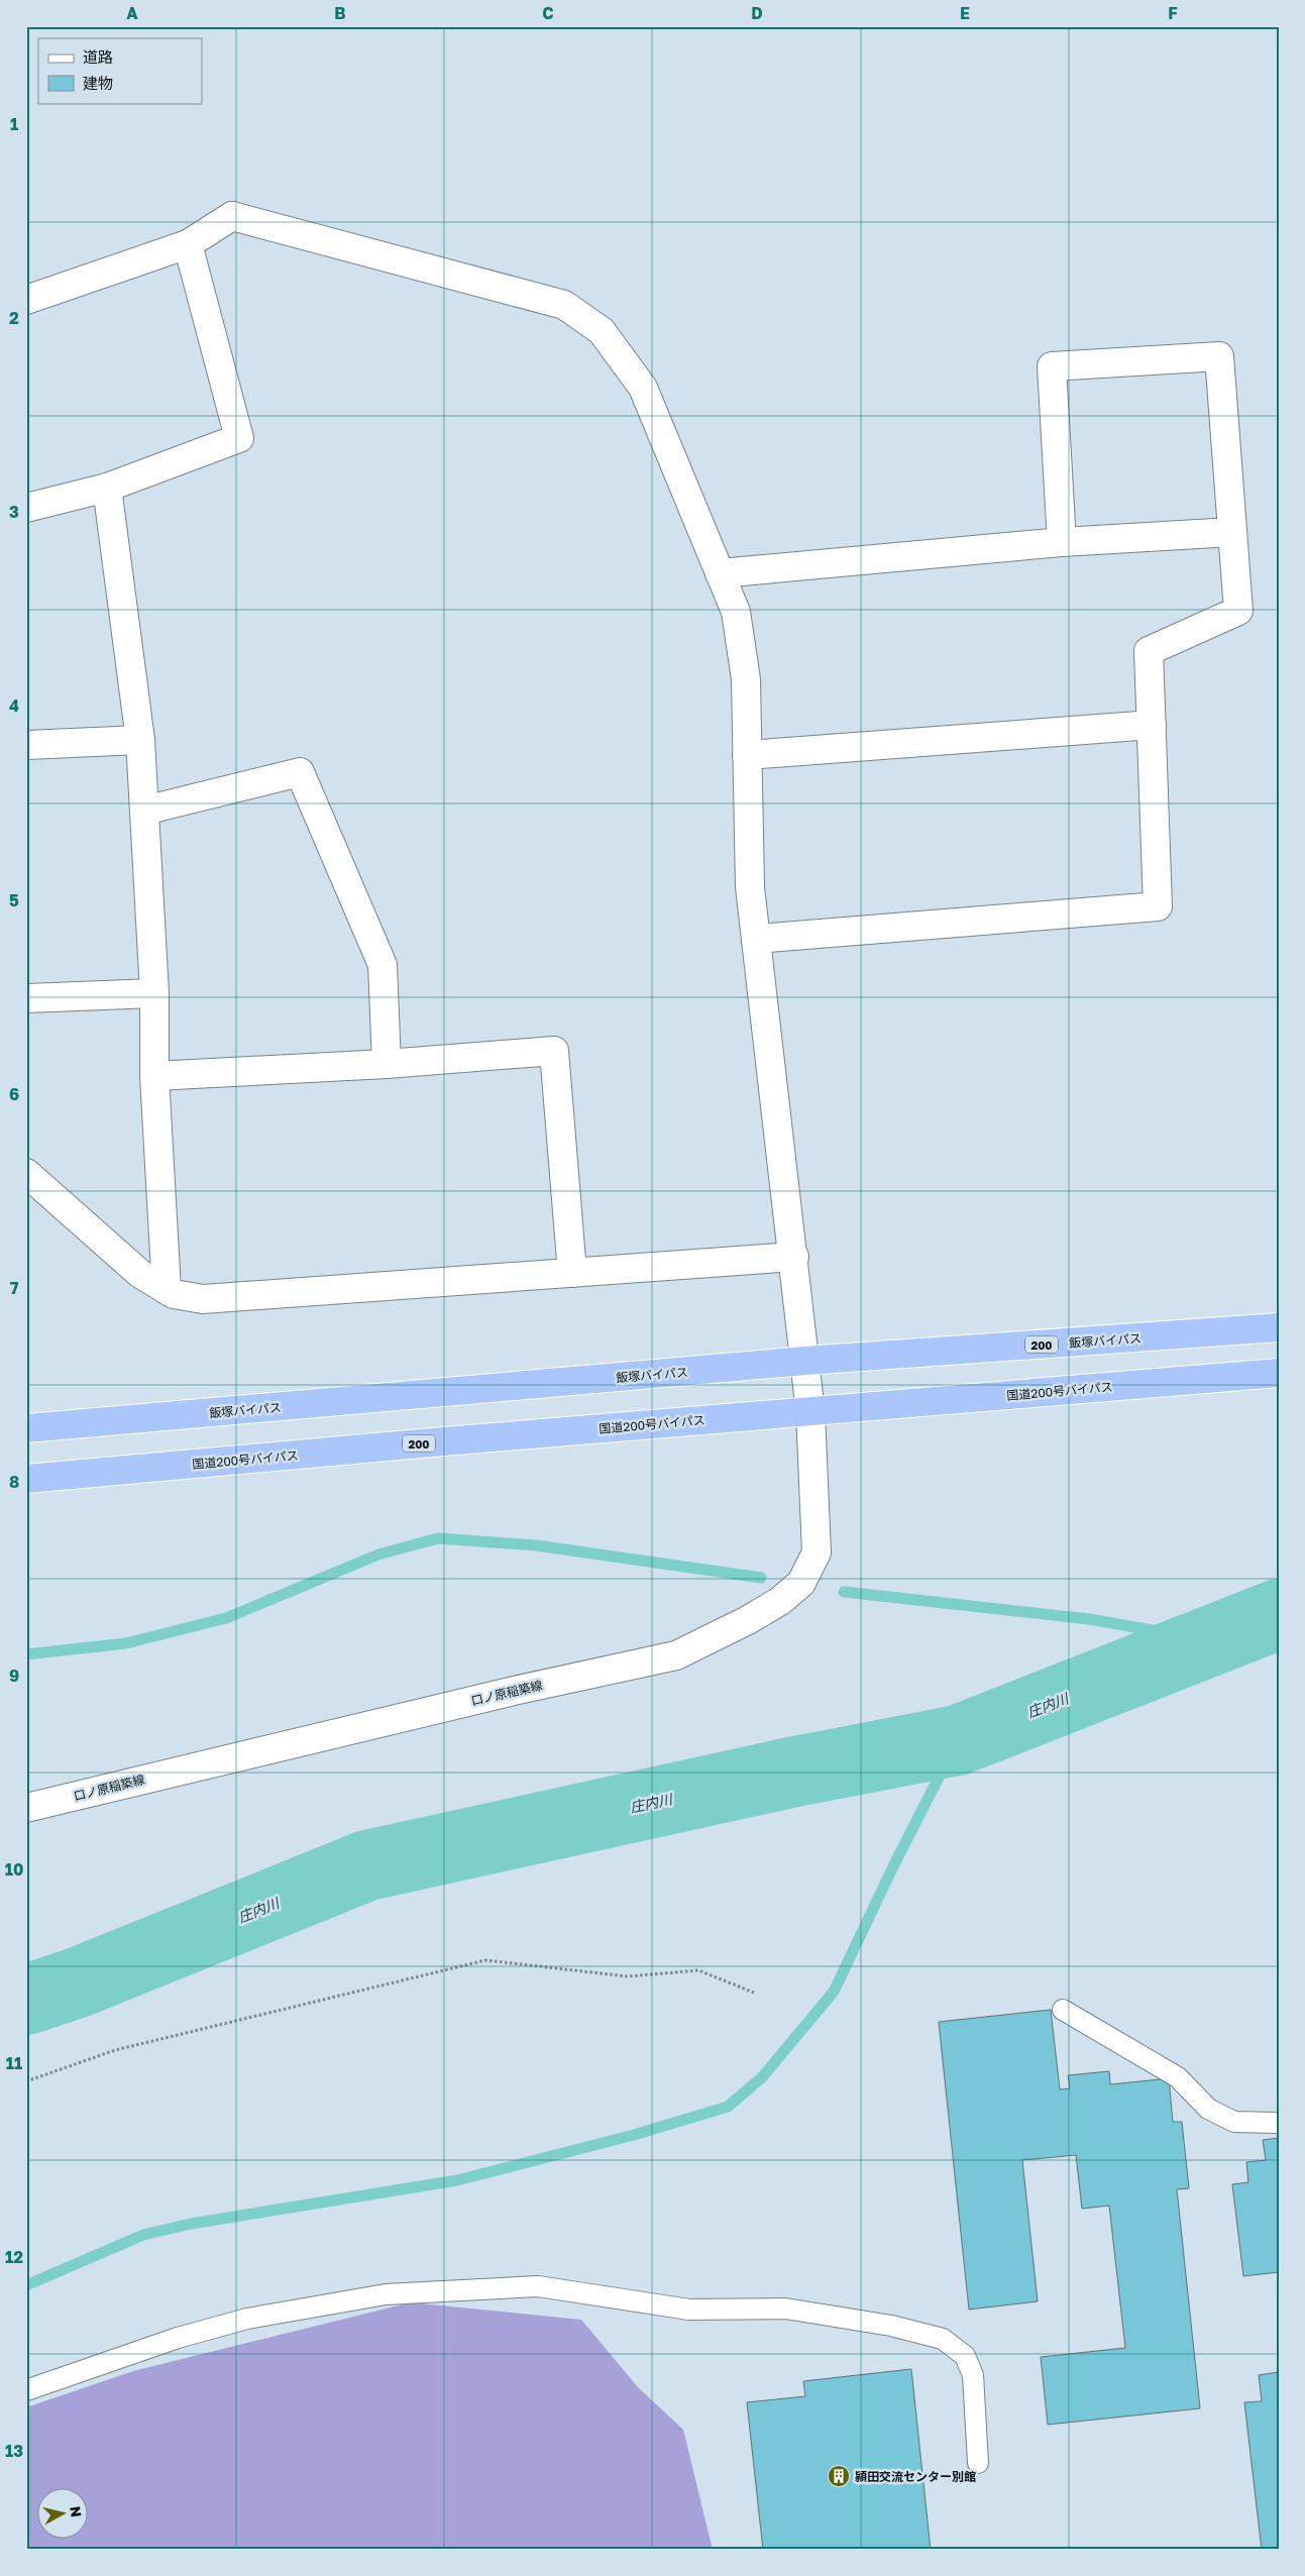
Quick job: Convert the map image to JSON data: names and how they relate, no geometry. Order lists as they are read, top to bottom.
{
  "streets": {
    "highway": ["飯塚バイパス", "200", "国道200号バイパス"],
    "street": ["口ノ原稲築線"]
  },
  "crossings": [
    ["飯塚バイパス", "口ノ原稲築線"],
    ["国道200号バイパス", "口ノ原稲築線"]
  ],
  "water": ["庄内川"],
  "places": {
    "building": ["頴田交流センター別館"]
  },
  "legend": ["道路", "建物"],
  "north": "right",
  "grid": {
    "columns": [
      "A",
      "B",
      "C",
      "D",
      "E",
      "F"
    ],
    "rows": [
      "1",
      "2",
      "3",
      "4",
      "5",
      "6",
      "7",
      "8",
      "9",
      "10",
      "11",
      "12",
      "13"
    ]
  }
}
